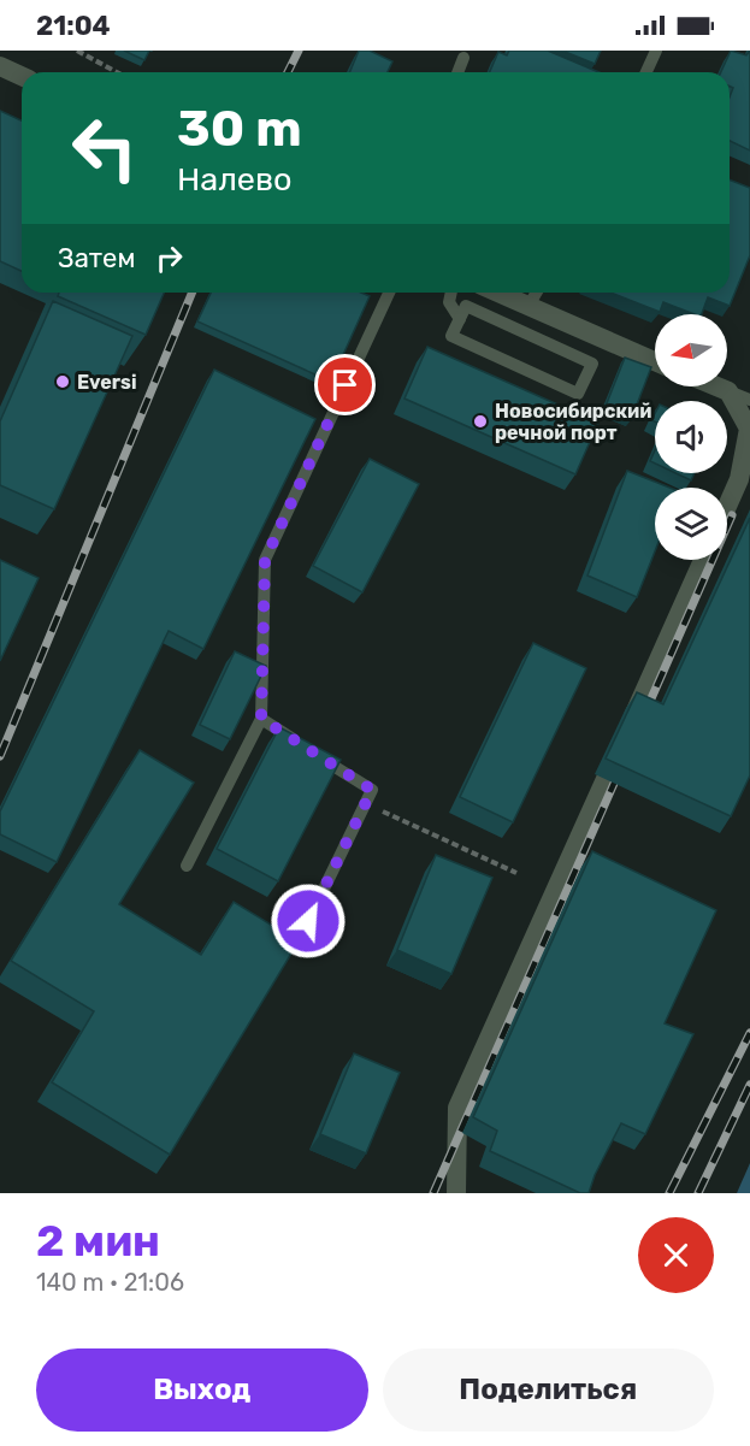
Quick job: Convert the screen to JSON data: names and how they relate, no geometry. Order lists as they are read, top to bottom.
{
  "places": ["Eversi", "Новосибирский речной порт"],
  "north": "left",
  "page": {
    "status": "21:04",
    "turn": ["30 m", "Налево"],
    "then": "Затем",
    "heading": ["2 мин", "140 m · 21:06"],
    "buttons": ["Выход", "Поделиться"]
  }
}
